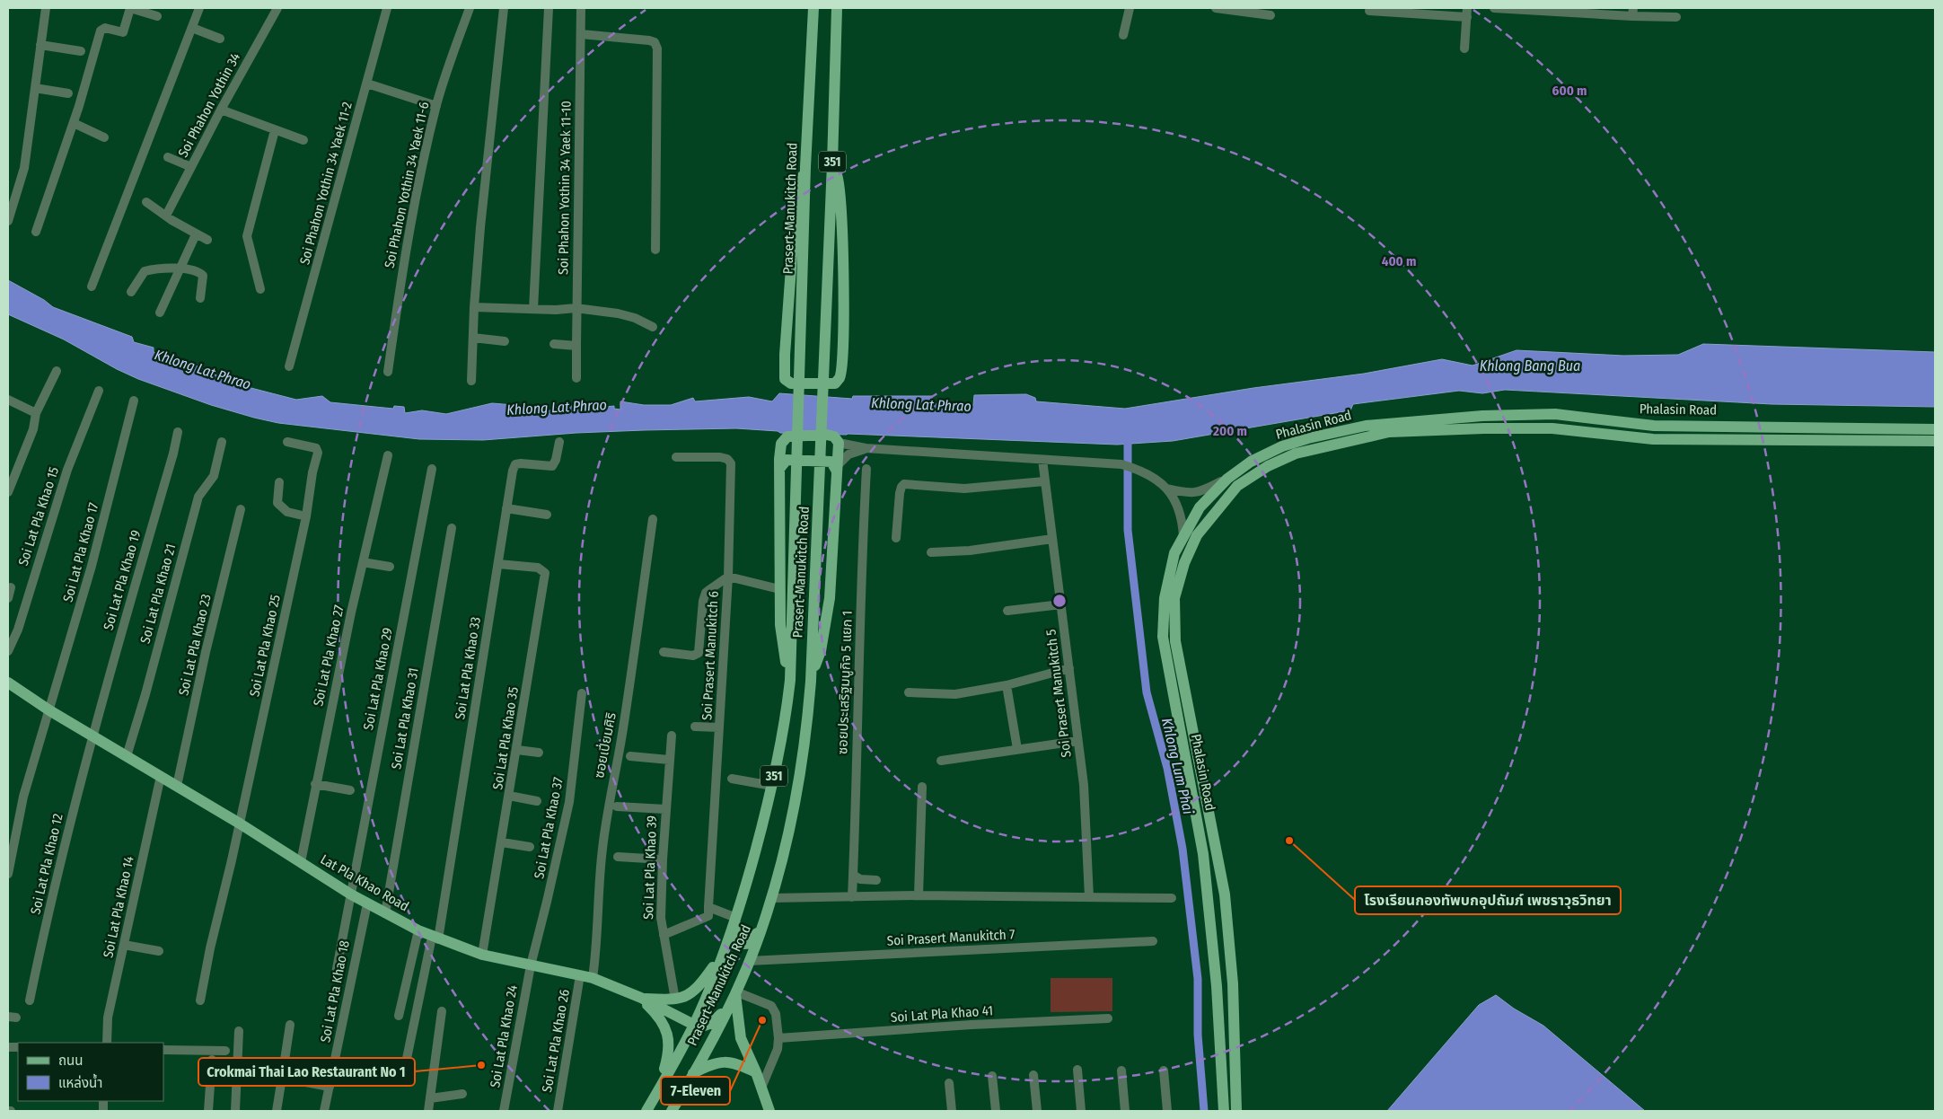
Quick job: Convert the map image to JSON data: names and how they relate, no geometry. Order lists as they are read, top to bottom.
{
  "streets": {
    "main road": [
      "351",
      "Prasert-Manukitch Road",
      "Phalasin Road",
      "Lat Pla Khao Road"
    ],
    "street": [
      "Soi Phahon Yothin 34",
      "Soi Phahon Yothin 34 Yaek 11-2",
      "Soi Phahon Yothin 34 Yaek 11-6",
      "Soi Phahon Yothin 34 Yaek 11-10",
      "Soi Lat Pla Khao 15",
      "Soi Lat Pla Khao 17",
      "Soi Lat Pla Khao 19",
      "Soi Lat Pla Khao 21",
      "Soi Lat Pla Khao 23",
      "Soi Lat Pla Khao 25",
      "Soi Lat Pla Khao 27",
      "Soi Prasert Manukitch 6",
      "Soi Lat Pla Khao 33",
      "Soi Lat Pla Khao 29",
      "ซอยประเสริฐมนูกิจ 5 แยก 1",
      "Soi Prasert Manukitch 5",
      "Soi Lat Pla Khao 31",
      "Soi Lat Pla Khao 35",
      "ซอยเปี่ยมศิริ",
      "Soi Lat Pla Khao 37",
      "Soi Lat Pla Khao 12",
      "Soi Lat Pla Khao 39",
      "Soi Lat Pla Khao 14",
      "Soi Prasert Manukitch 7",
      "Soi Lat Pla Khao 18",
      "Soi Lat Pla Khao 41",
      "Soi Lat Pla Khao 24",
      "Soi Lat Pla Khao 26"
    ]
  },
  "crossings": [
    ["Prasert-Manukitch Road", "Lat Pla Khao Road"],
    ["Prasert-Manukitch Road", "Soi Prasert Manukitch 7"],
    ["Soi Lat Pla Khao 17", "Lat Pla Khao Road"],
    ["Soi Lat Pla Khao 19", "Soi Lat Pla Khao 12"],
    ["Soi Lat Pla Khao 19", "Lat Pla Khao Road"],
    ["Soi Lat Pla Khao 21", "Lat Pla Khao Road"],
    ["Soi Lat Pla Khao 23", "Lat Pla Khao Road"],
    ["Soi Lat Pla Khao 25", "Lat Pla Khao Road"],
    ["Soi Lat Pla Khao 27", "Lat Pla Khao Road"],
    ["Soi Lat Pla Khao 33", "Soi Lat Pla Khao 35"],
    ["Soi Lat Pla Khao 33", "Lat Pla Khao Road"],
    ["Soi Lat Pla Khao 29", "Lat Pla Khao Road"],
    ["Soi Lat Pla Khao 31", "Lat Pla Khao Road"],
    ["Soi Lat Pla Khao 35", "Lat Pla Khao Road"],
    ["ซอยเปี่ยมศิริ", "Lat Pla Khao Road"],
    ["Soi Lat Pla Khao 37", "Lat Pla Khao Road"],
    ["Soi Lat Pla Khao 37", "Soi Lat Pla Khao 24"],
    ["Soi Lat Pla Khao 12", "Lat Pla Khao Road"],
    ["Lat Pla Khao Road", "Soi Lat Pla Khao 14"],
    ["Lat Pla Khao Road", "Soi Lat Pla Khao 18"],
    ["Lat Pla Khao Road", "Soi Lat Pla Khao 24"],
    ["Lat Pla Khao Road", "Soi Lat Pla Khao 26"]
  ],
  "water": ["Khlong Bang Bua", "Khlong Lat Phrao", "Khlong Lum Phai"],
  "places": ["โรงเรียนกองทัพบกอุปถัมภ์ เพชราวุธวิทยา", "7-Eleven", "Crokmai Thai Lao Restaurant No 1"],
  "legend": ["ถนน", "แหล่งน้ำ"],
  "rings": ["600 m", "400 m", "200 m"]
}
